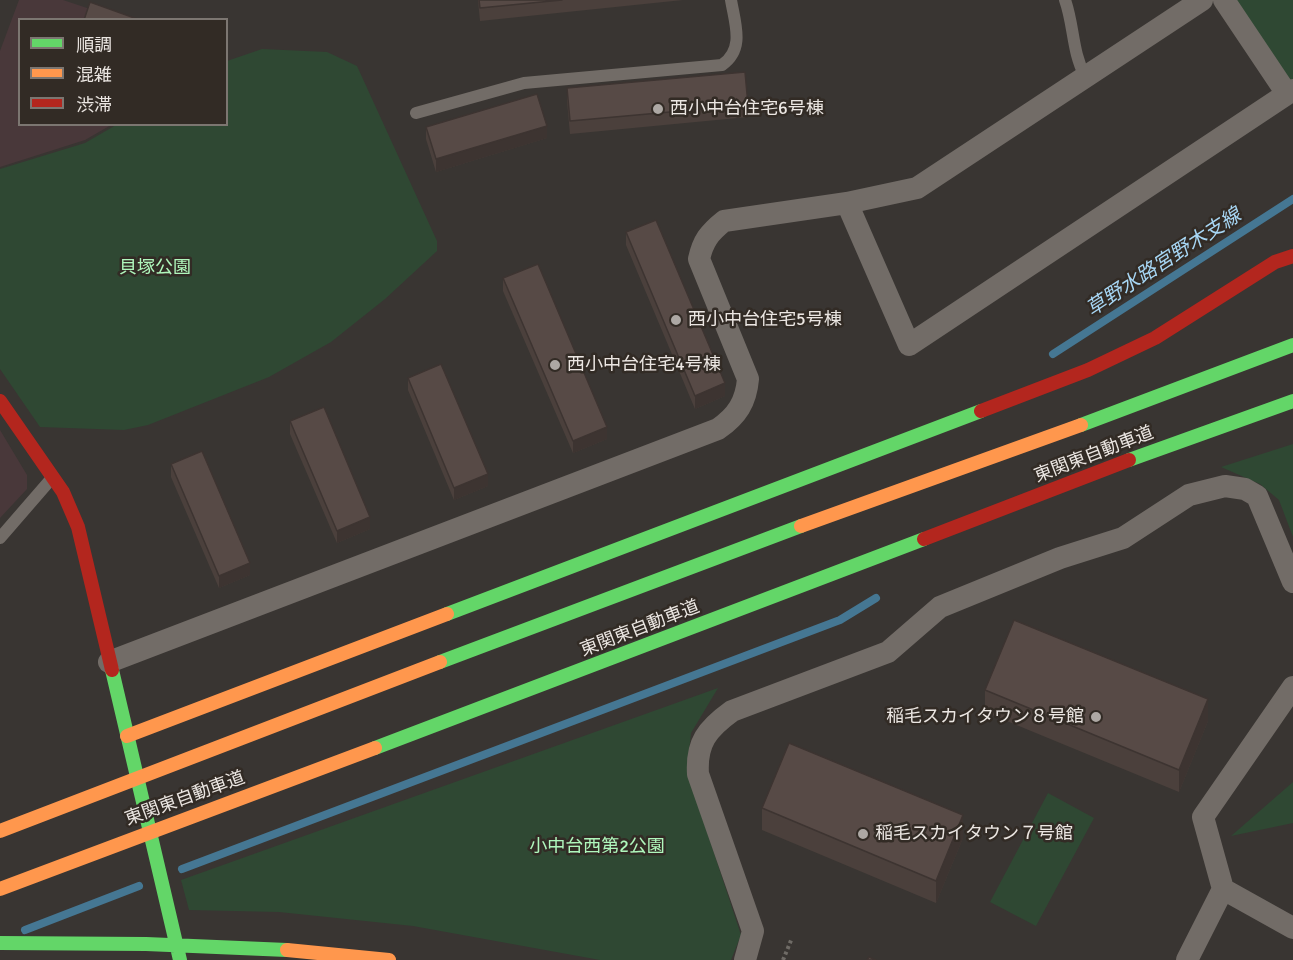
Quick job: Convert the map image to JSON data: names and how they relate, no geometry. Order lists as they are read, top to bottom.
{
  "streets": {
    "main road": ["東関東自動車道"]
  },
  "water": ["草野水路宮野木支線"],
  "parks": ["貝塚公園", "小中台西第2公園"],
  "places": [
    "西小中台住宅6号棟",
    "西小中台住宅5号棟",
    "西小中台住宅4号棟",
    "稲毛スカイタウン８号館",
    "稲毛スカイタウン７号館"
  ],
  "legend": ["順調", "混雑", "渋滞"]
}
